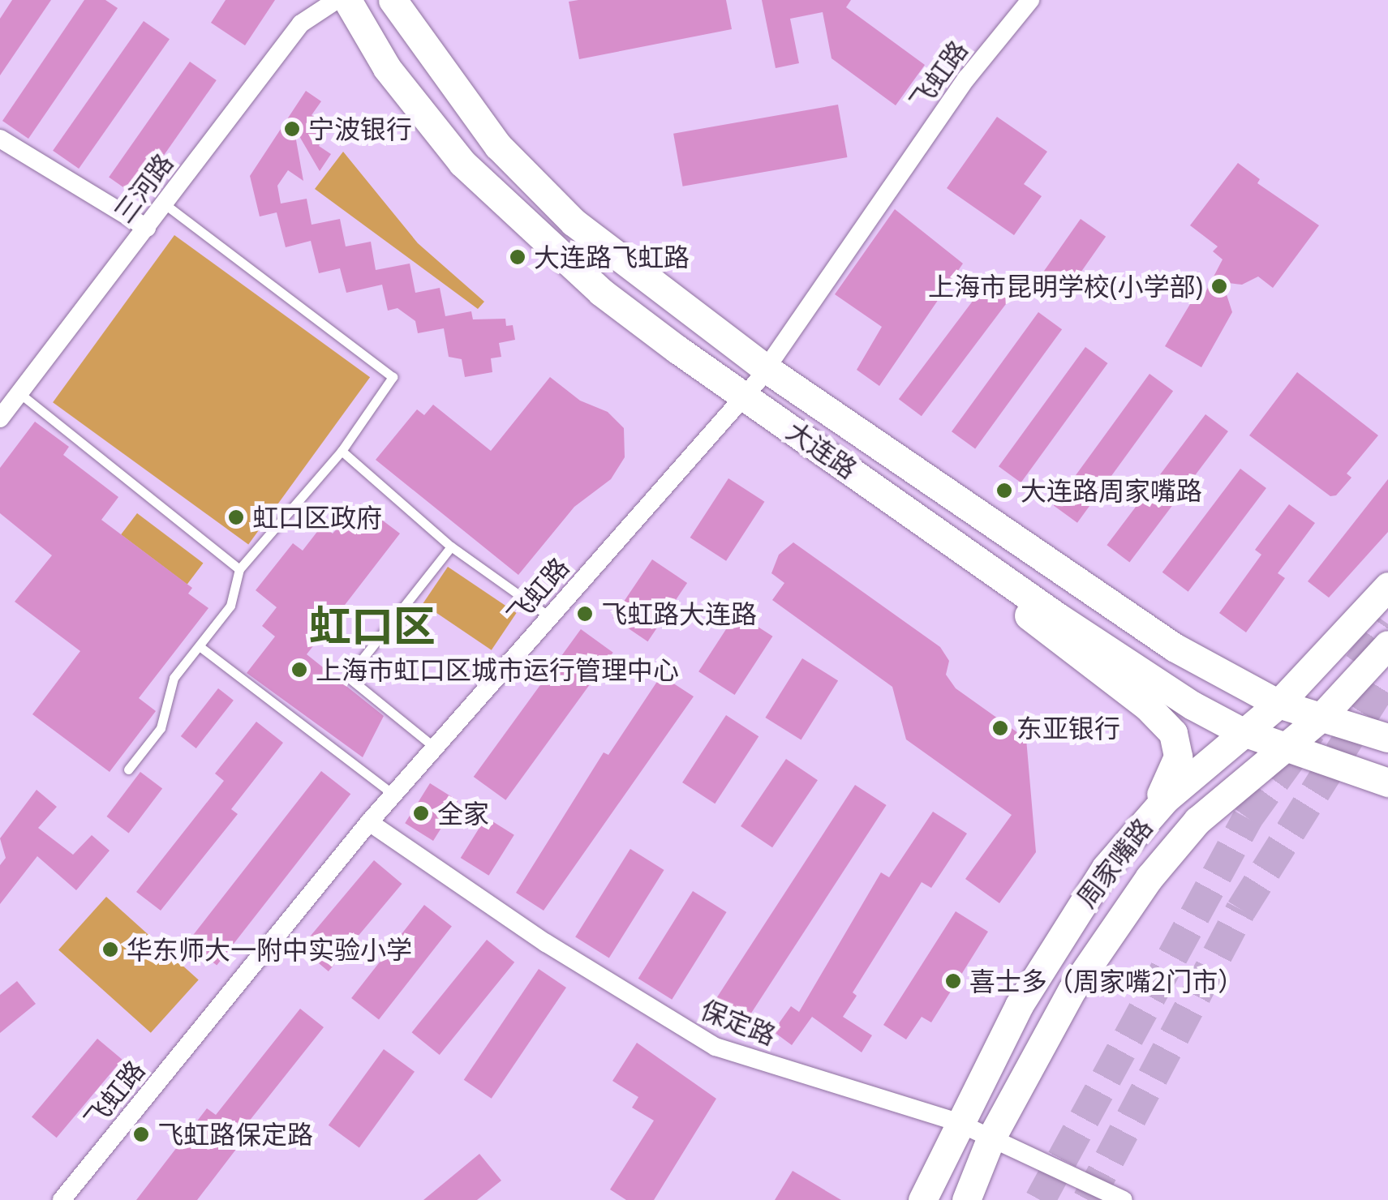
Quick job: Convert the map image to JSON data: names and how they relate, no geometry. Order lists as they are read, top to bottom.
{
  "streets": {
    "main road": ["大连路", "周家嘴路"],
    "street": ["飞虹路", "三河路", "保定路"]
  },
  "crossings": [
    ["飞虹路", "大连路"],
    ["飞虹路", "保定路"],
    ["大连路", "周家嘴路"],
    ["周家嘴路", "保定路"]
  ],
  "districts": ["虹口区"],
  "places": [
    "宁波银行",
    "大连路飞虹路",
    "上海市昆明学校(小学部)",
    "大连路周家嘴路",
    "虹口区政府",
    "飞虹路大连路",
    "上海市虹口区城市运行管理中心",
    "东亚银行",
    "全家",
    "华东师大一附中实验小学",
    "喜士多（周家嘴2门市）",
    "飞虹路保定路"
  ]
}
